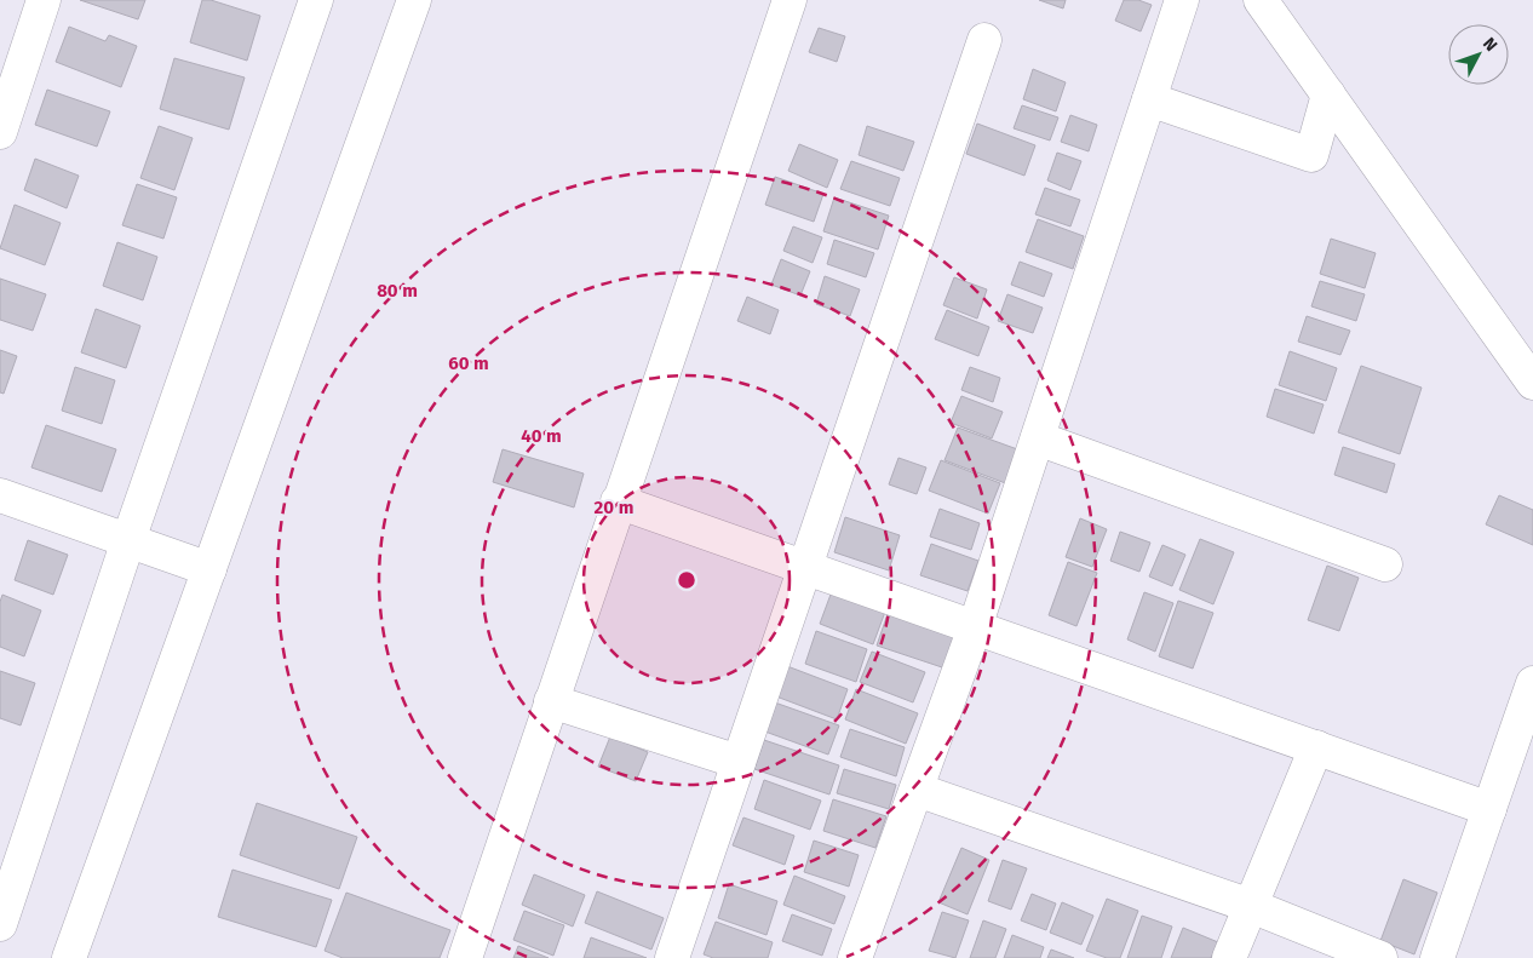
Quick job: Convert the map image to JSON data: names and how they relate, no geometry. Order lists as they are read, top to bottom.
{
  "north": "top right",
  "rings": [
    "80 m",
    "60 m",
    "40 m",
    "20 m"
  ]
}
